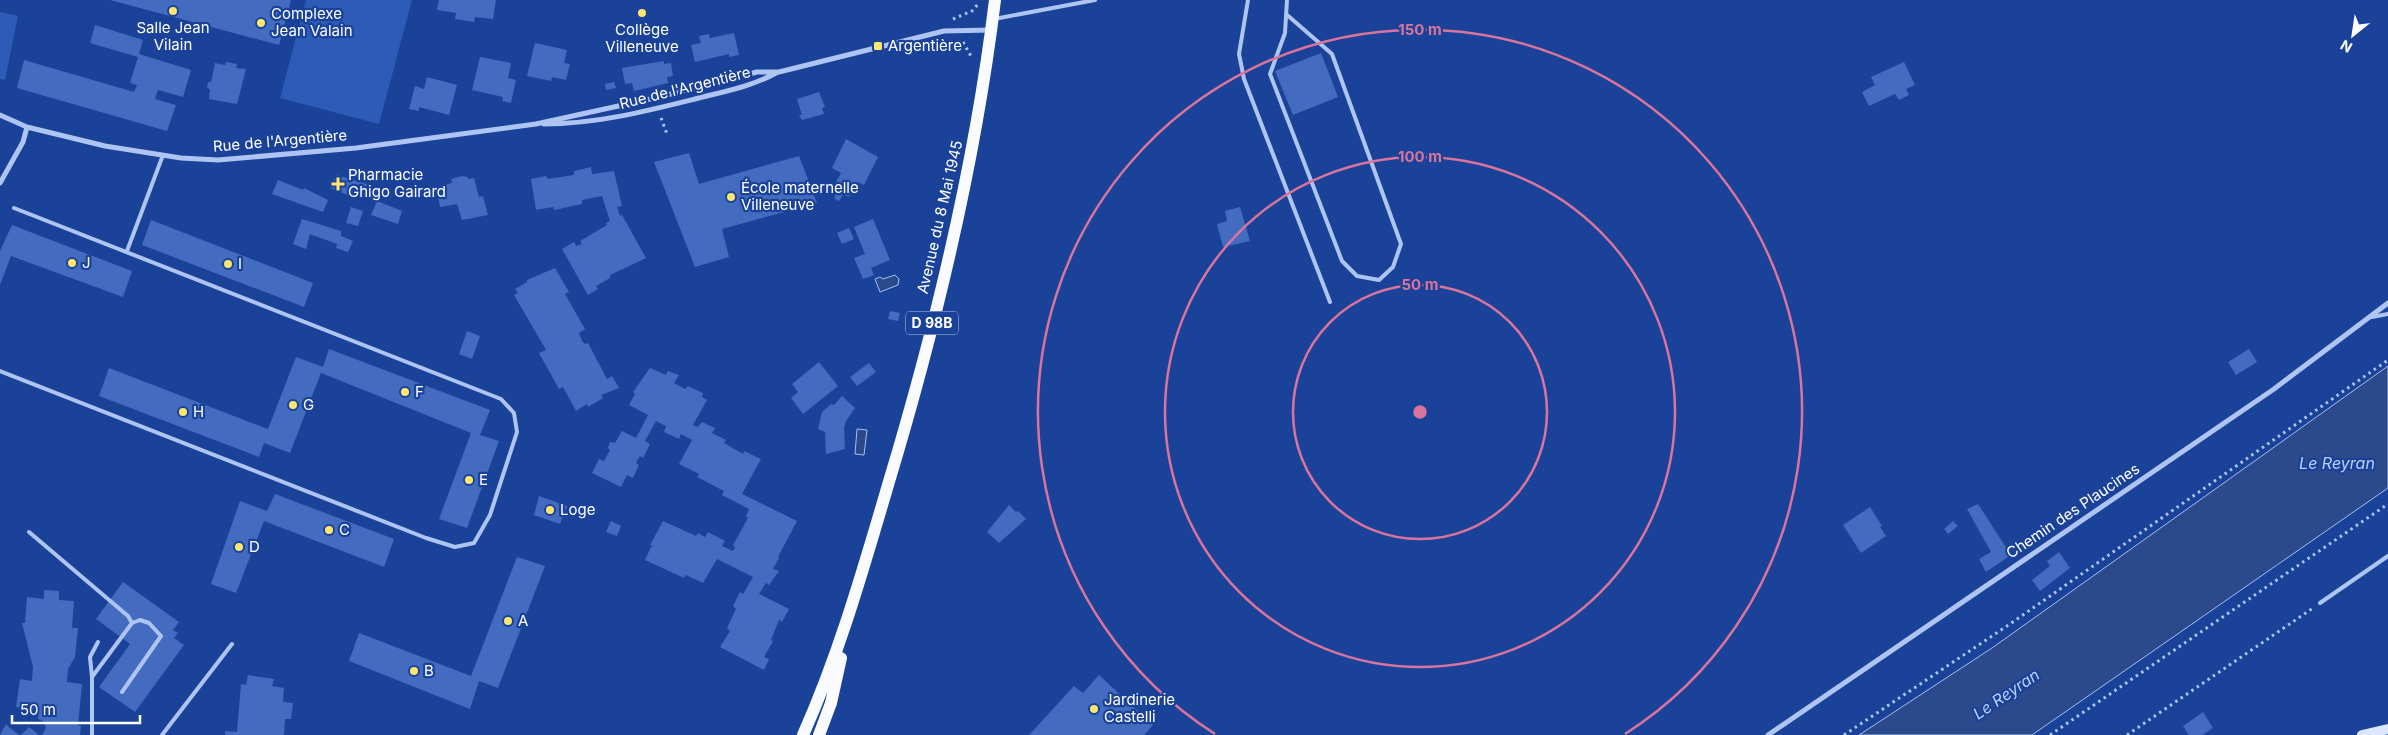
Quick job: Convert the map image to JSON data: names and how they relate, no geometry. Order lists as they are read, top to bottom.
{
  "streets": {
    "main road": ["Avenue du 8 Mai 1945", "D 98B"],
    "street": ["Rue de l'Argentière", "Chemin des Plaucines"]
  },
  "crossings": [
    ["Rue de l'Argentière", "Avenue du 8 Mai 1945"]
  ],
  "water": ["Le Reyran"],
  "places": {
    "other": [
      "Salle Jean Vilain",
      "Collège Villeneuve",
      "Complexe Jean Valain",
      "École maternelle Villeneuve",
      "J",
      "I",
      "F",
      "G",
      "H",
      "E",
      "Loge",
      "C",
      "D",
      "A",
      "B",
      "Jardinerie Castelli"
    ],
    "transit": ["Argentière"],
    "health": ["Pharmacie Ghigo Gairard"]
  },
  "scale_bar": "50 m",
  "north": "bottom left",
  "rings": ["150 m", "100 m", "50 m"]
}
